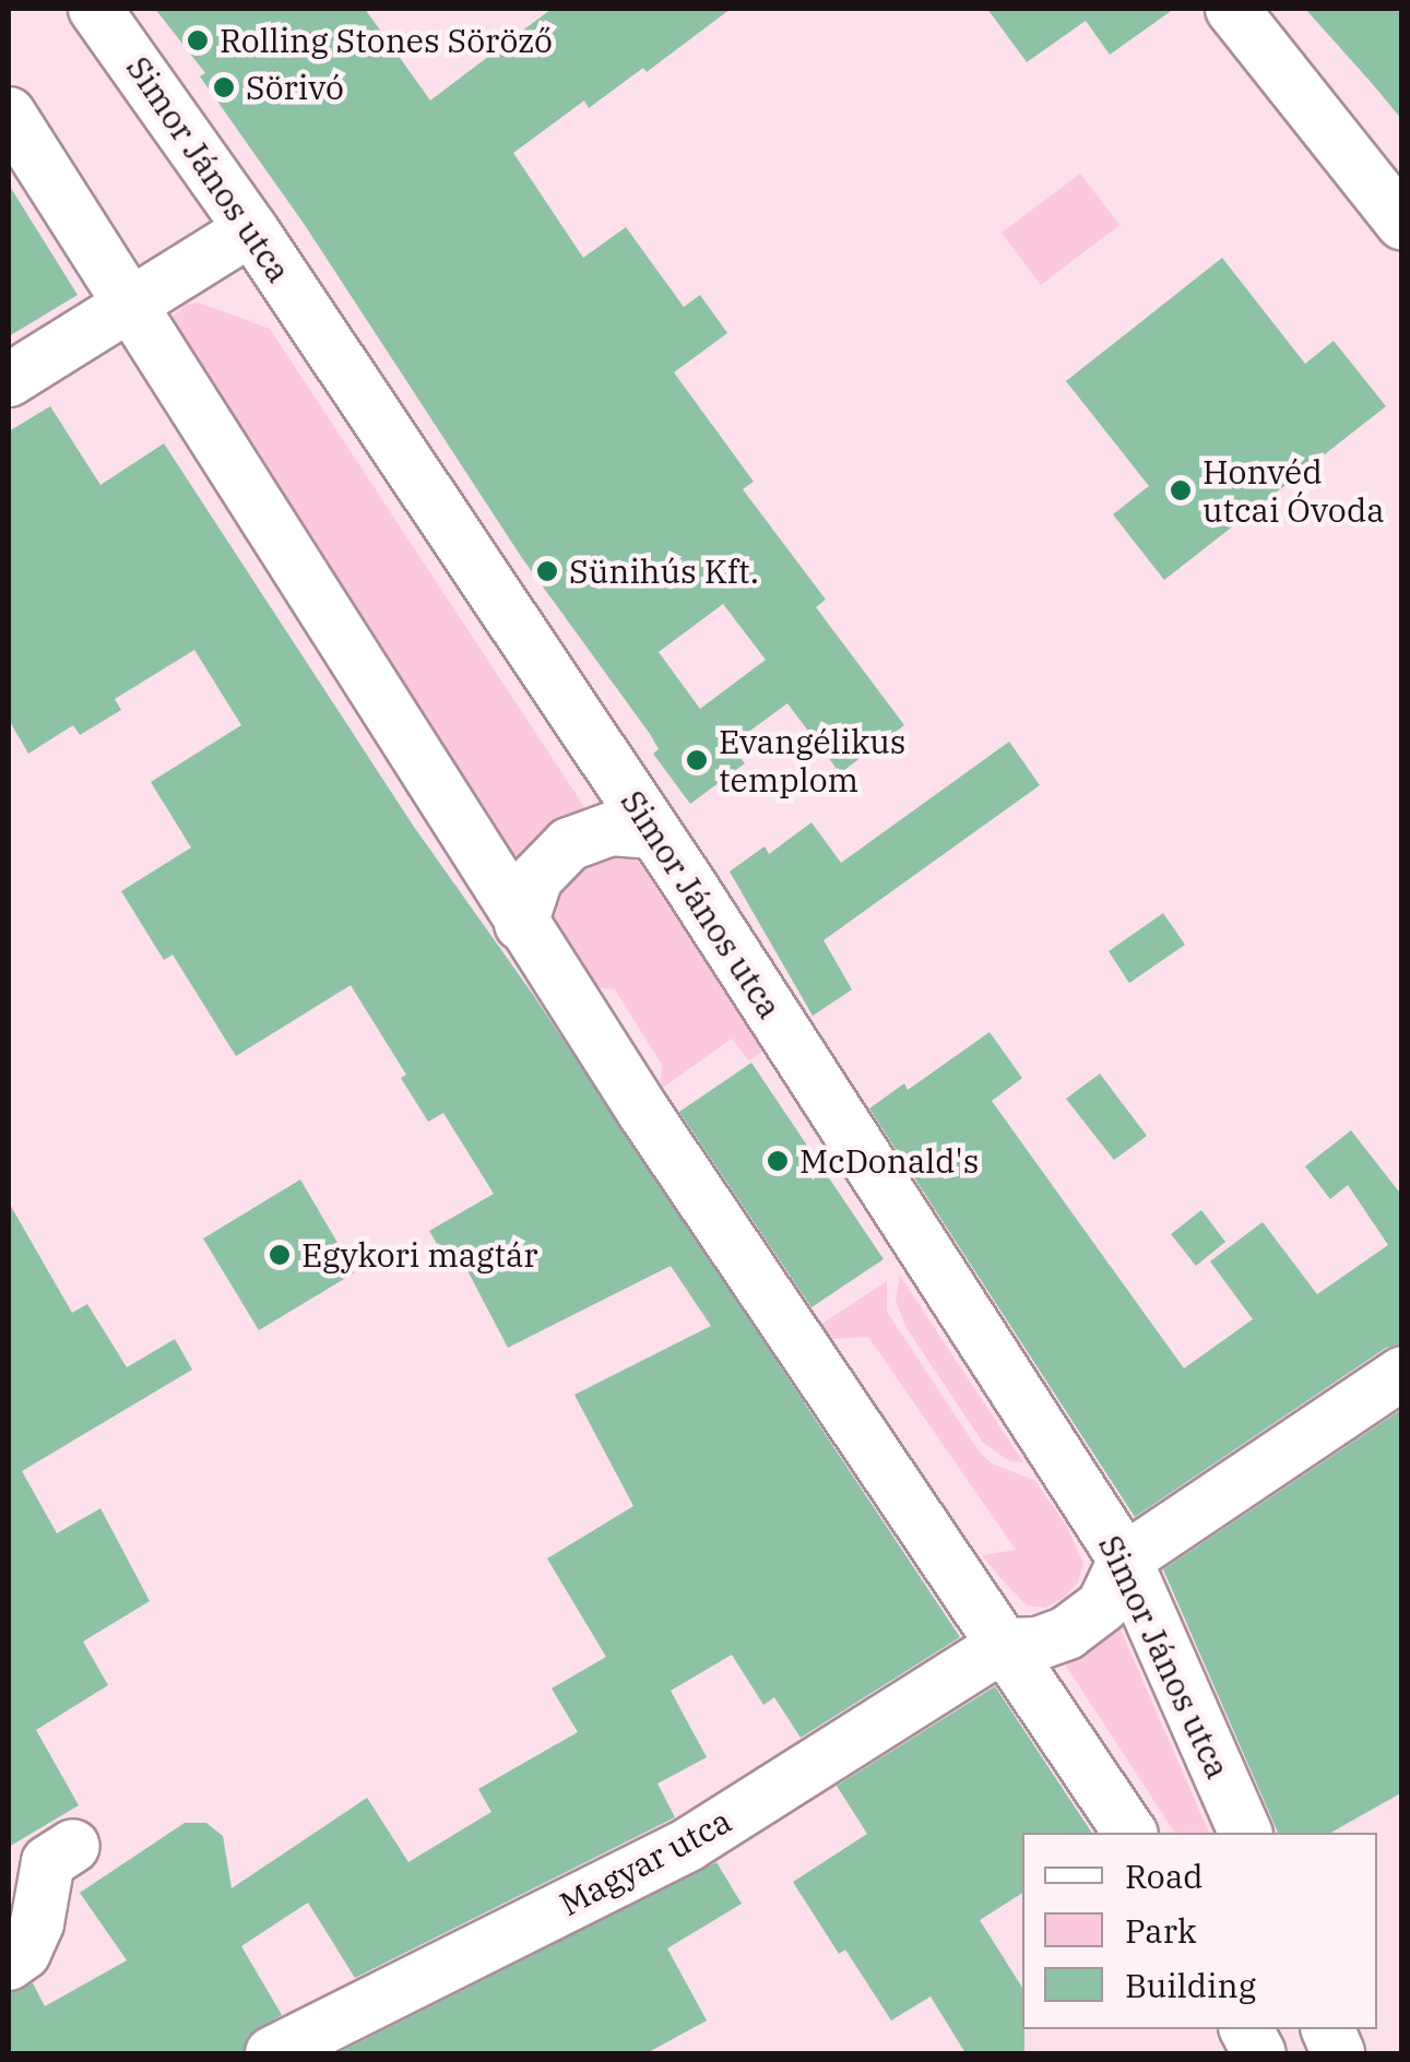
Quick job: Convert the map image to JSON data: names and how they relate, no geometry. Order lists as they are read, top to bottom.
{
  "streets": {
    "street": ["Simor János utca", "Magyar utca"]
  },
  "places": [
    "Rolling Stones Söröző",
    "Sörivó",
    "Honvéd utcai Óvoda",
    "Sünihús Kft.",
    "Evangélikus templom",
    "McDonald's",
    "Egykori magtár"
  ],
  "legend": ["Road", "Park", "Building"]
}
